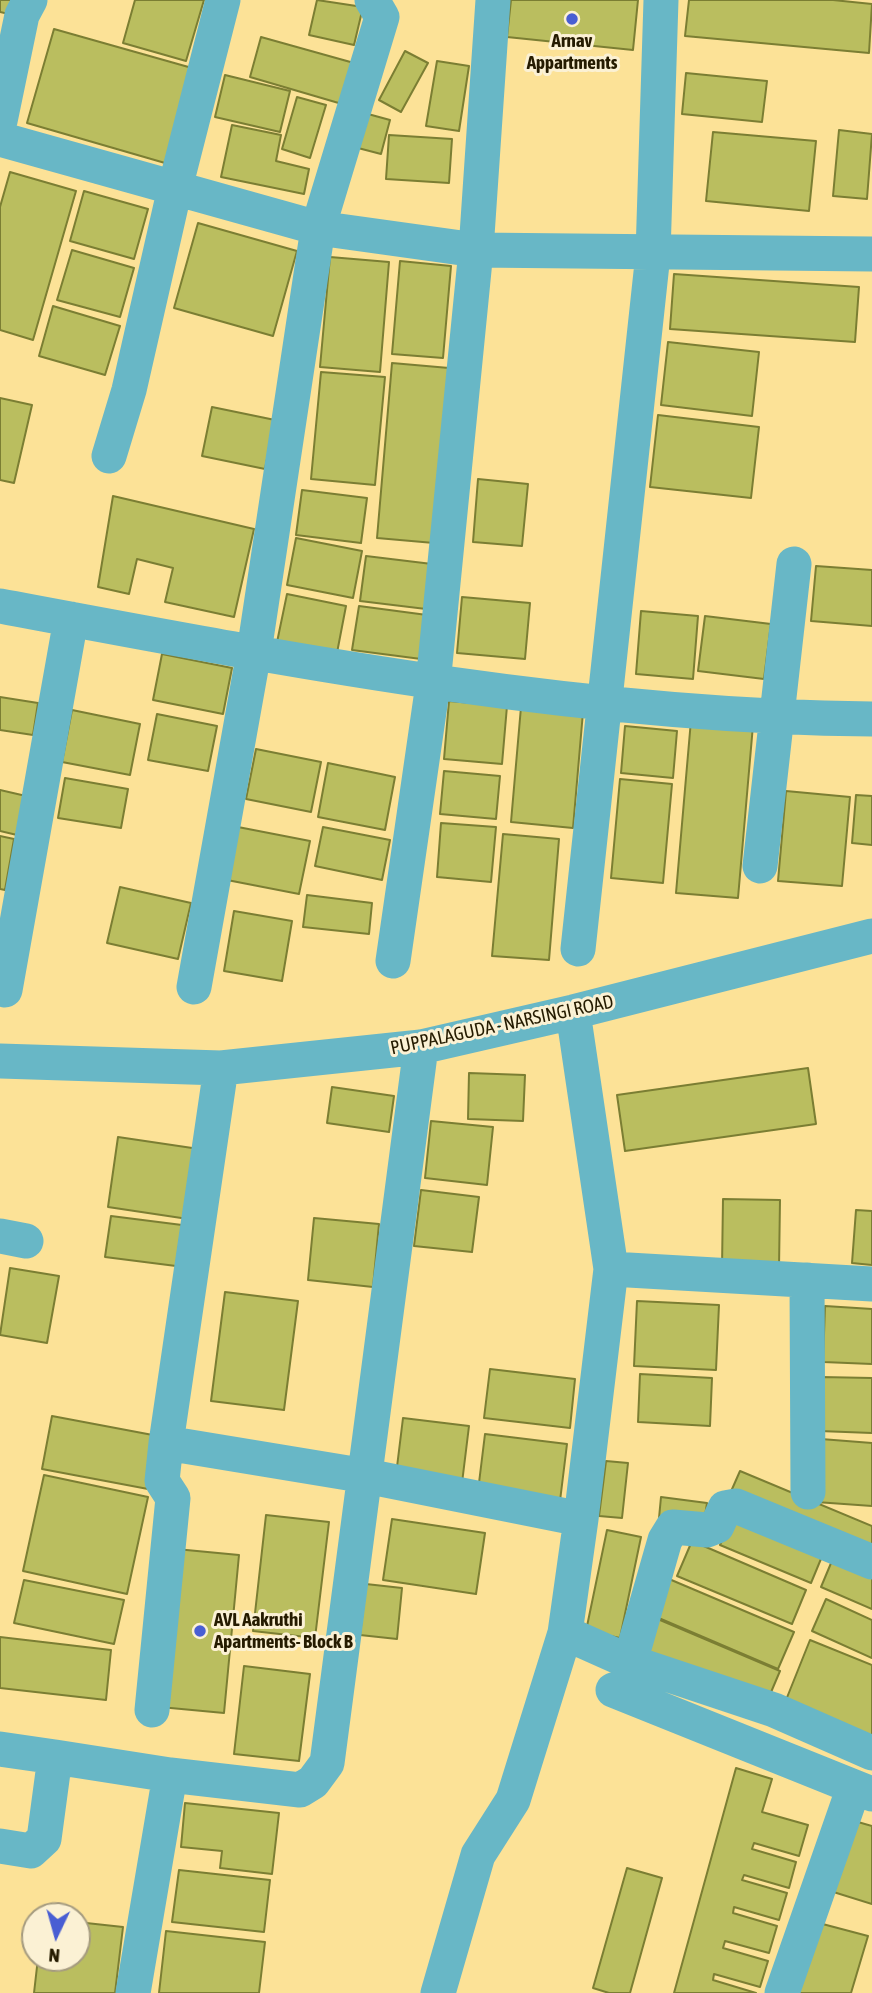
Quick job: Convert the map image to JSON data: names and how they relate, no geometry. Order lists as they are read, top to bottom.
{
  "streets": {
    "street": ["PUPPALAGUDA - NARSINGI ROAD"]
  },
  "places": ["Arnav Appartments", "AVL Aakruthi Apartments- Block B"],
  "north": "bottom"
}
